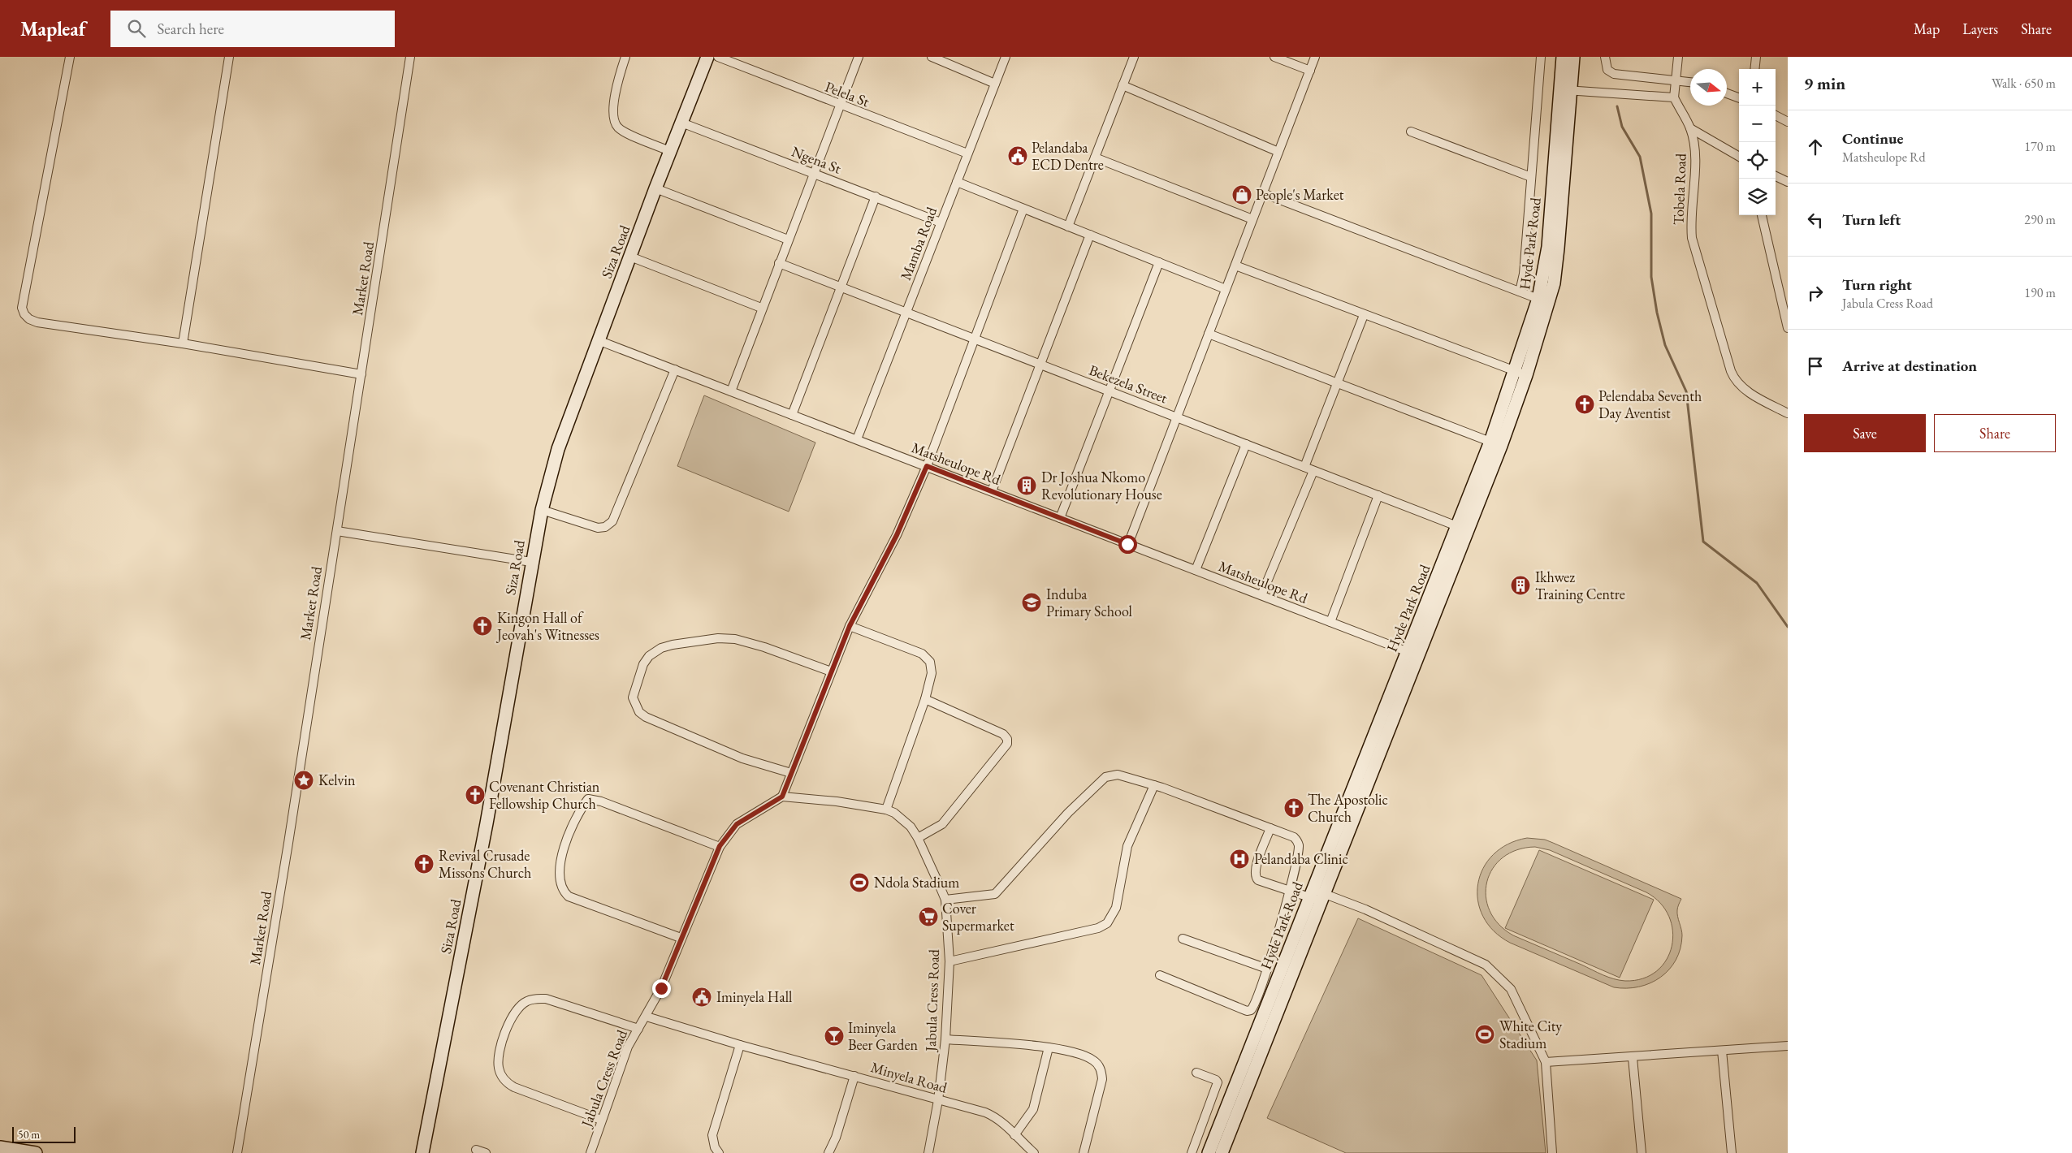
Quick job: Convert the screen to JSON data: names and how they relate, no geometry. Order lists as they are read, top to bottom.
{
  "streets": {
    "street": [
      "Pelela St",
      "Ngena St",
      "Tobela Road",
      "Mamba Road",
      "Hyde Park Road",
      "Siza Road",
      "Market Road",
      "Bekezela Street",
      "Matsheulope Rd",
      "Jabula Cress Road",
      "Minyela Road"
    ]
  },
  "crossings": [
    ["Pelela St", "Mamba Road"],
    ["Ngena St", "Mamba Road"],
    ["Ngena St", "Siza Road"],
    ["Mamba Road", "Bekezela Street"],
    ["Mamba Road", "Matsheulope Rd"],
    ["Hyde Park Road", "Bekezela Street"],
    ["Hyde Park Road", "Matsheulope Rd"],
    ["Siza Road", "Matsheulope Rd"],
    ["Jabula Cress Road", "Minyela Road"]
  ],
  "places": {
    "public building": ["Pelandaba ECD Dentre", "Iminyela Hall"],
    "shop": ["People's Market"],
    "church": [
      "Pelendaba Seventh Day Aventist",
      "Kingon Hall of Jeovah's Witnesses",
      "Covenant Christian Fellowship Church",
      "The Apostolic Church",
      "Revival Crusade Missons Church"
    ],
    "building": ["Dr Joshua Nkomo Revolutionary House", "Ikhwez Training Centre"],
    "school or university": ["Induba Primary School"],
    "place": ["Kelvin"],
    "hospital": ["Pelandaba Clinic"],
    "sports": ["Ndola Stadium", "White City Stadium"],
    "supermarket": ["Cover Supermarket"],
    "bar": ["Iminyela Beer Garden"]
  },
  "scale_bar": "50 m",
  "north": "right",
  "page": {
    "header": "Mapleaf",
    "search": "Search here",
    "nav": ["Map", "Layers", "Share"],
    "heading": ["9 min", "Walk · 650 m"],
    "map_buttons": ["+", "−"],
    "list": [
      ["Continue", "Matsheulope Rd", "170 m"],
      ["Turn left", "290 m"],
      ["Turn right", "Jabula Cress Road", "190 m"],
      "Arrive at destination"
    ],
    "buttons": ["Save", "Share"],
    "scale": "50 m"
  }
}
